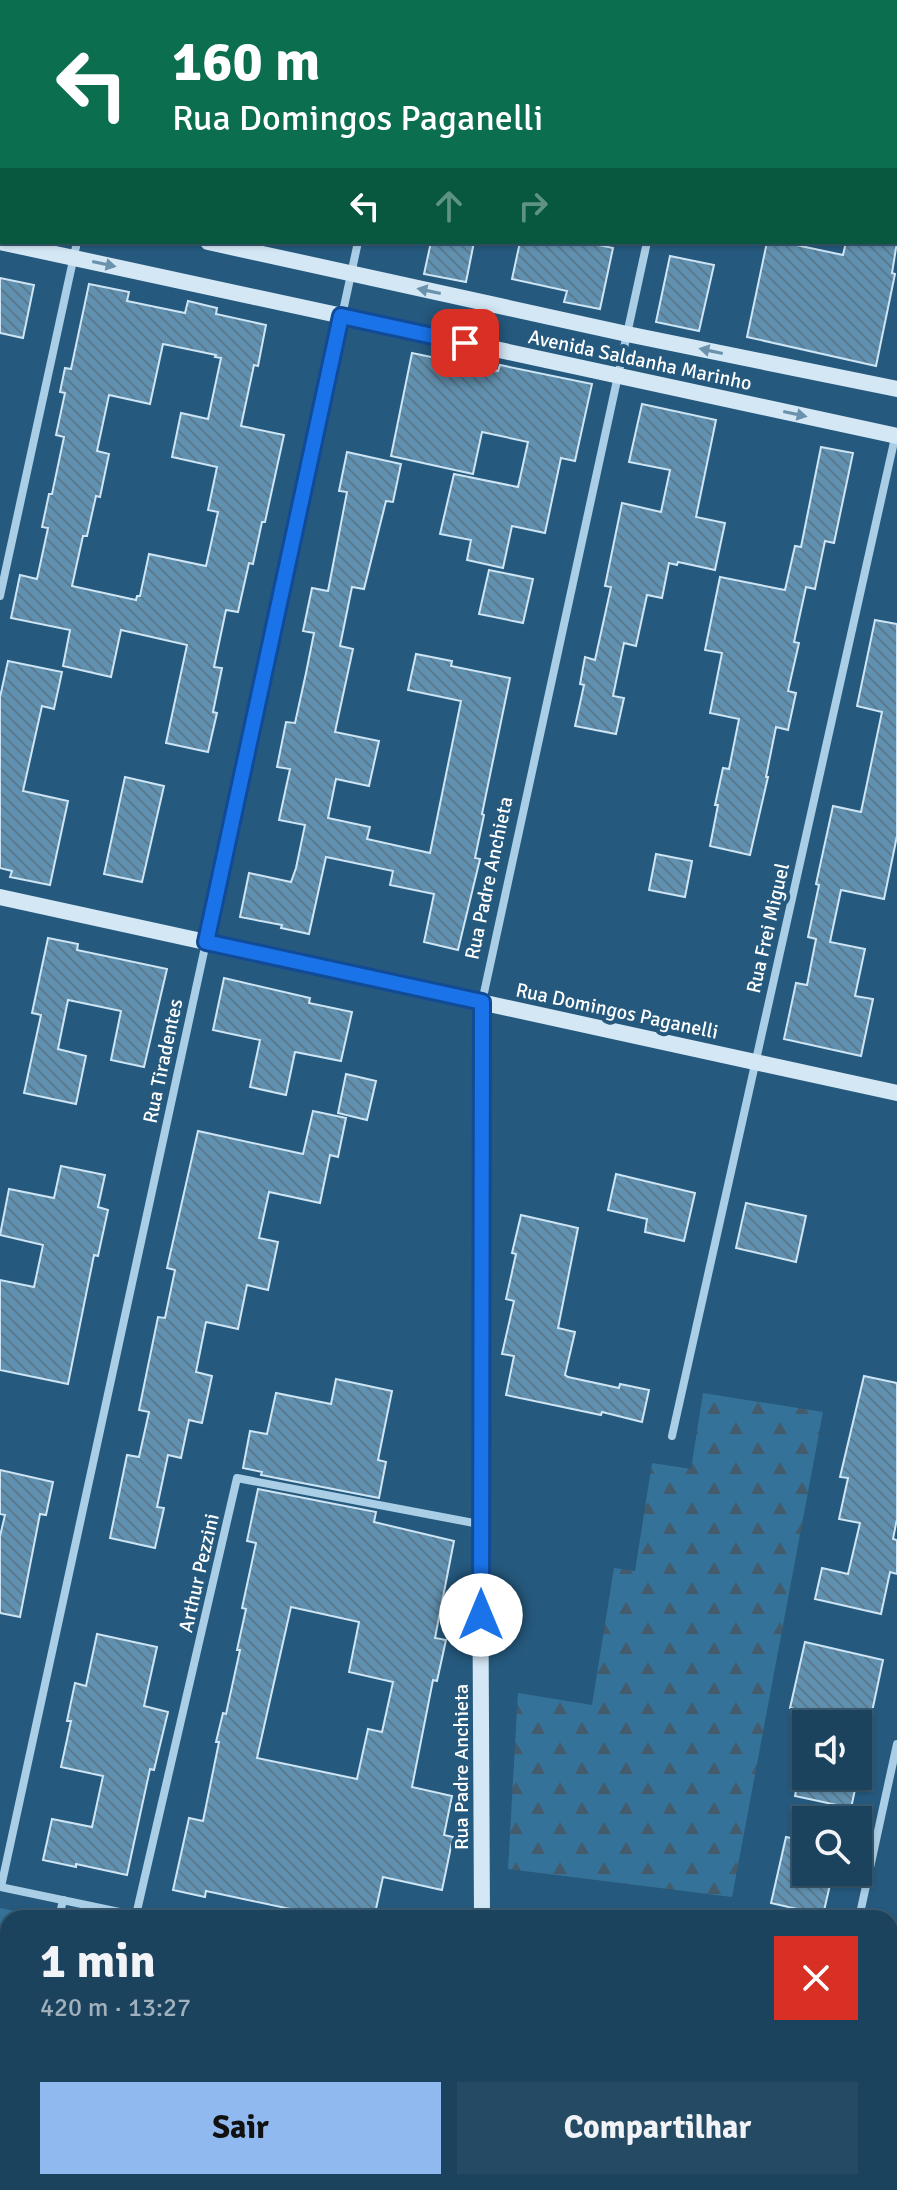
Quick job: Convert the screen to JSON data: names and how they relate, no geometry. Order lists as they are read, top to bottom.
{
  "streets": {
    "street": [
      "Avenida Saldanha Marinho",
      "Rua Padre Anchieta",
      "Rua Frei Miguel",
      "Rua Domingos Paganelli",
      "Rua Tiradentes",
      "Arthur Pezzini"
    ]
  },
  "crossings": [
    ["Avenida Saldanha Marinho", "Rua Padre Anchieta"],
    ["Avenida Saldanha Marinho", "Rua Frei Miguel"],
    ["Avenida Saldanha Marinho", "Rua Tiradentes"],
    ["Rua Padre Anchieta", "Rua Domingos Paganelli"],
    ["Rua Padre Anchieta", "Arthur Pezzini"],
    ["Rua Frei Miguel", "Rua Domingos Paganelli"],
    ["Rua Domingos Paganelli", "Rua Tiradentes"]
  ],
  "page": {
    "turn": ["160 m", "Rua Domingos Paganelli"],
    "heading": ["1 min", "420 m · 13:27"],
    "buttons": ["Sair", "Compartilhar"]
  }
}
